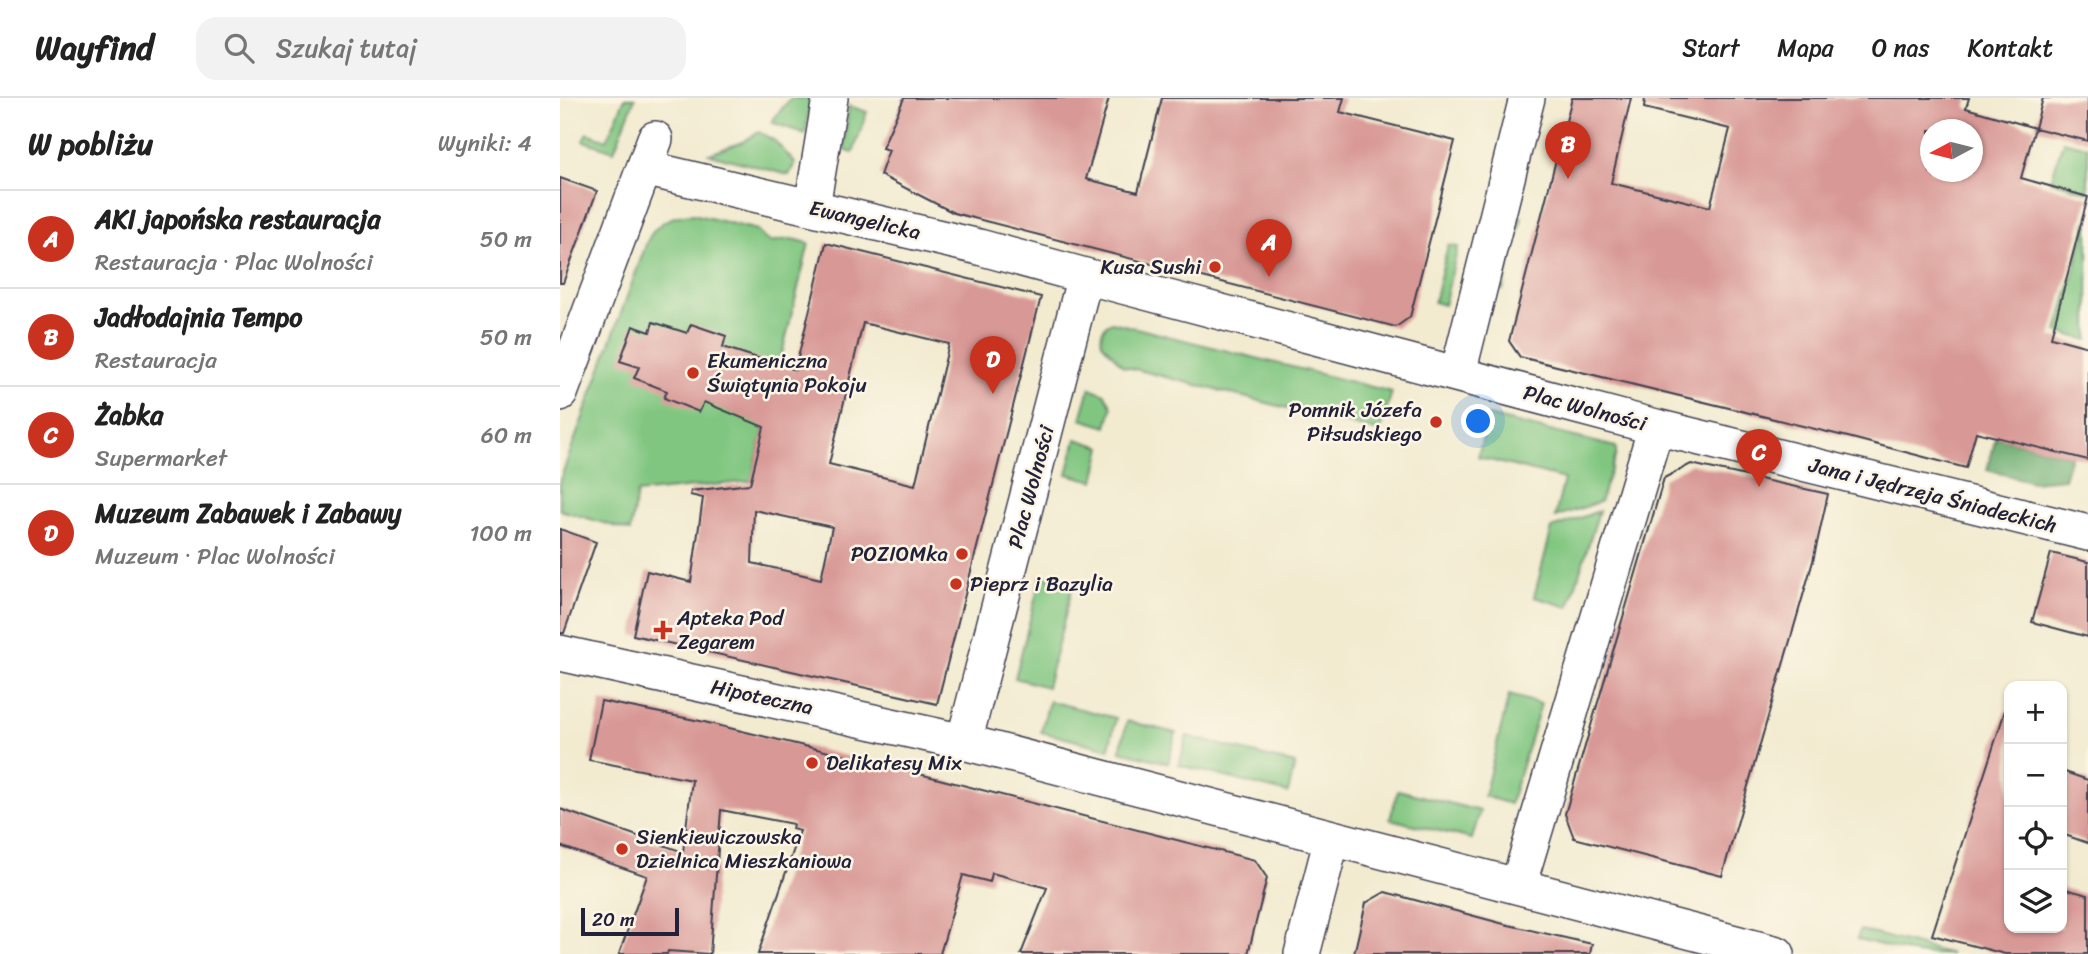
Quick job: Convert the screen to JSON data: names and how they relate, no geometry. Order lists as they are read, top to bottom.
{
  "streets": {
    "street": [
      "Ewangelicka",
      "Plac Wolności",
      "Jana i Jędrzeja Śniadeckich",
      "Hipoteczna"
    ]
  },
  "crossings": [
    ["Ewangelicka", "Plac Wolności"],
    ["Plac Wolności", "Jana i Jędrzeja Śniadeckich"],
    ["Plac Wolności", "Hipoteczna"]
  ],
  "places": {
    "other": [
      "Kusa Sushi",
      "Ekumeniczna Świątynia Pokoju",
      "Pomnik Józefa Piłsudskiego",
      "POZIOMka",
      "Pieprz i Bazylia",
      "Delikatesy Mix",
      "Sienkiewiczowska Dzielnica Mieszkaniowa"
    ],
    "health": ["Apteka Pod Zegarem"]
  },
  "scale_bar": "20 m",
  "north": "left",
  "page": {
    "header": "Wayfind",
    "search": "Szukaj tutaj",
    "nav": [
      "Start",
      "Mapa",
      "O nas",
      "Kontakt"
    ],
    "heading": ["W pobliżu", "Wyniki: 4"],
    "pins": [
      "B",
      "A",
      "D",
      "C"
    ],
    "list": [
      {
        "mark": "A",
        "name": "AKI japońska restauracja",
        "note": "Restauracja · Plac Wolności",
        "value": "50 m"
      },
      {
        "mark": "B",
        "name": "Jadłodajnia Tempo",
        "note": "Restauracja",
        "value": "50 m"
      },
      {
        "mark": "C",
        "name": "Żabka",
        "note": "Supermarket",
        "value": "60 m"
      },
      {
        "mark": "D",
        "name": "Muzeum Zabawek i Zabawy",
        "note": "Muzeum · Plac Wolności",
        "value": "100 m"
      }
    ],
    "map_buttons": ["+", "−"],
    "scale": "20 m"
  }
}
